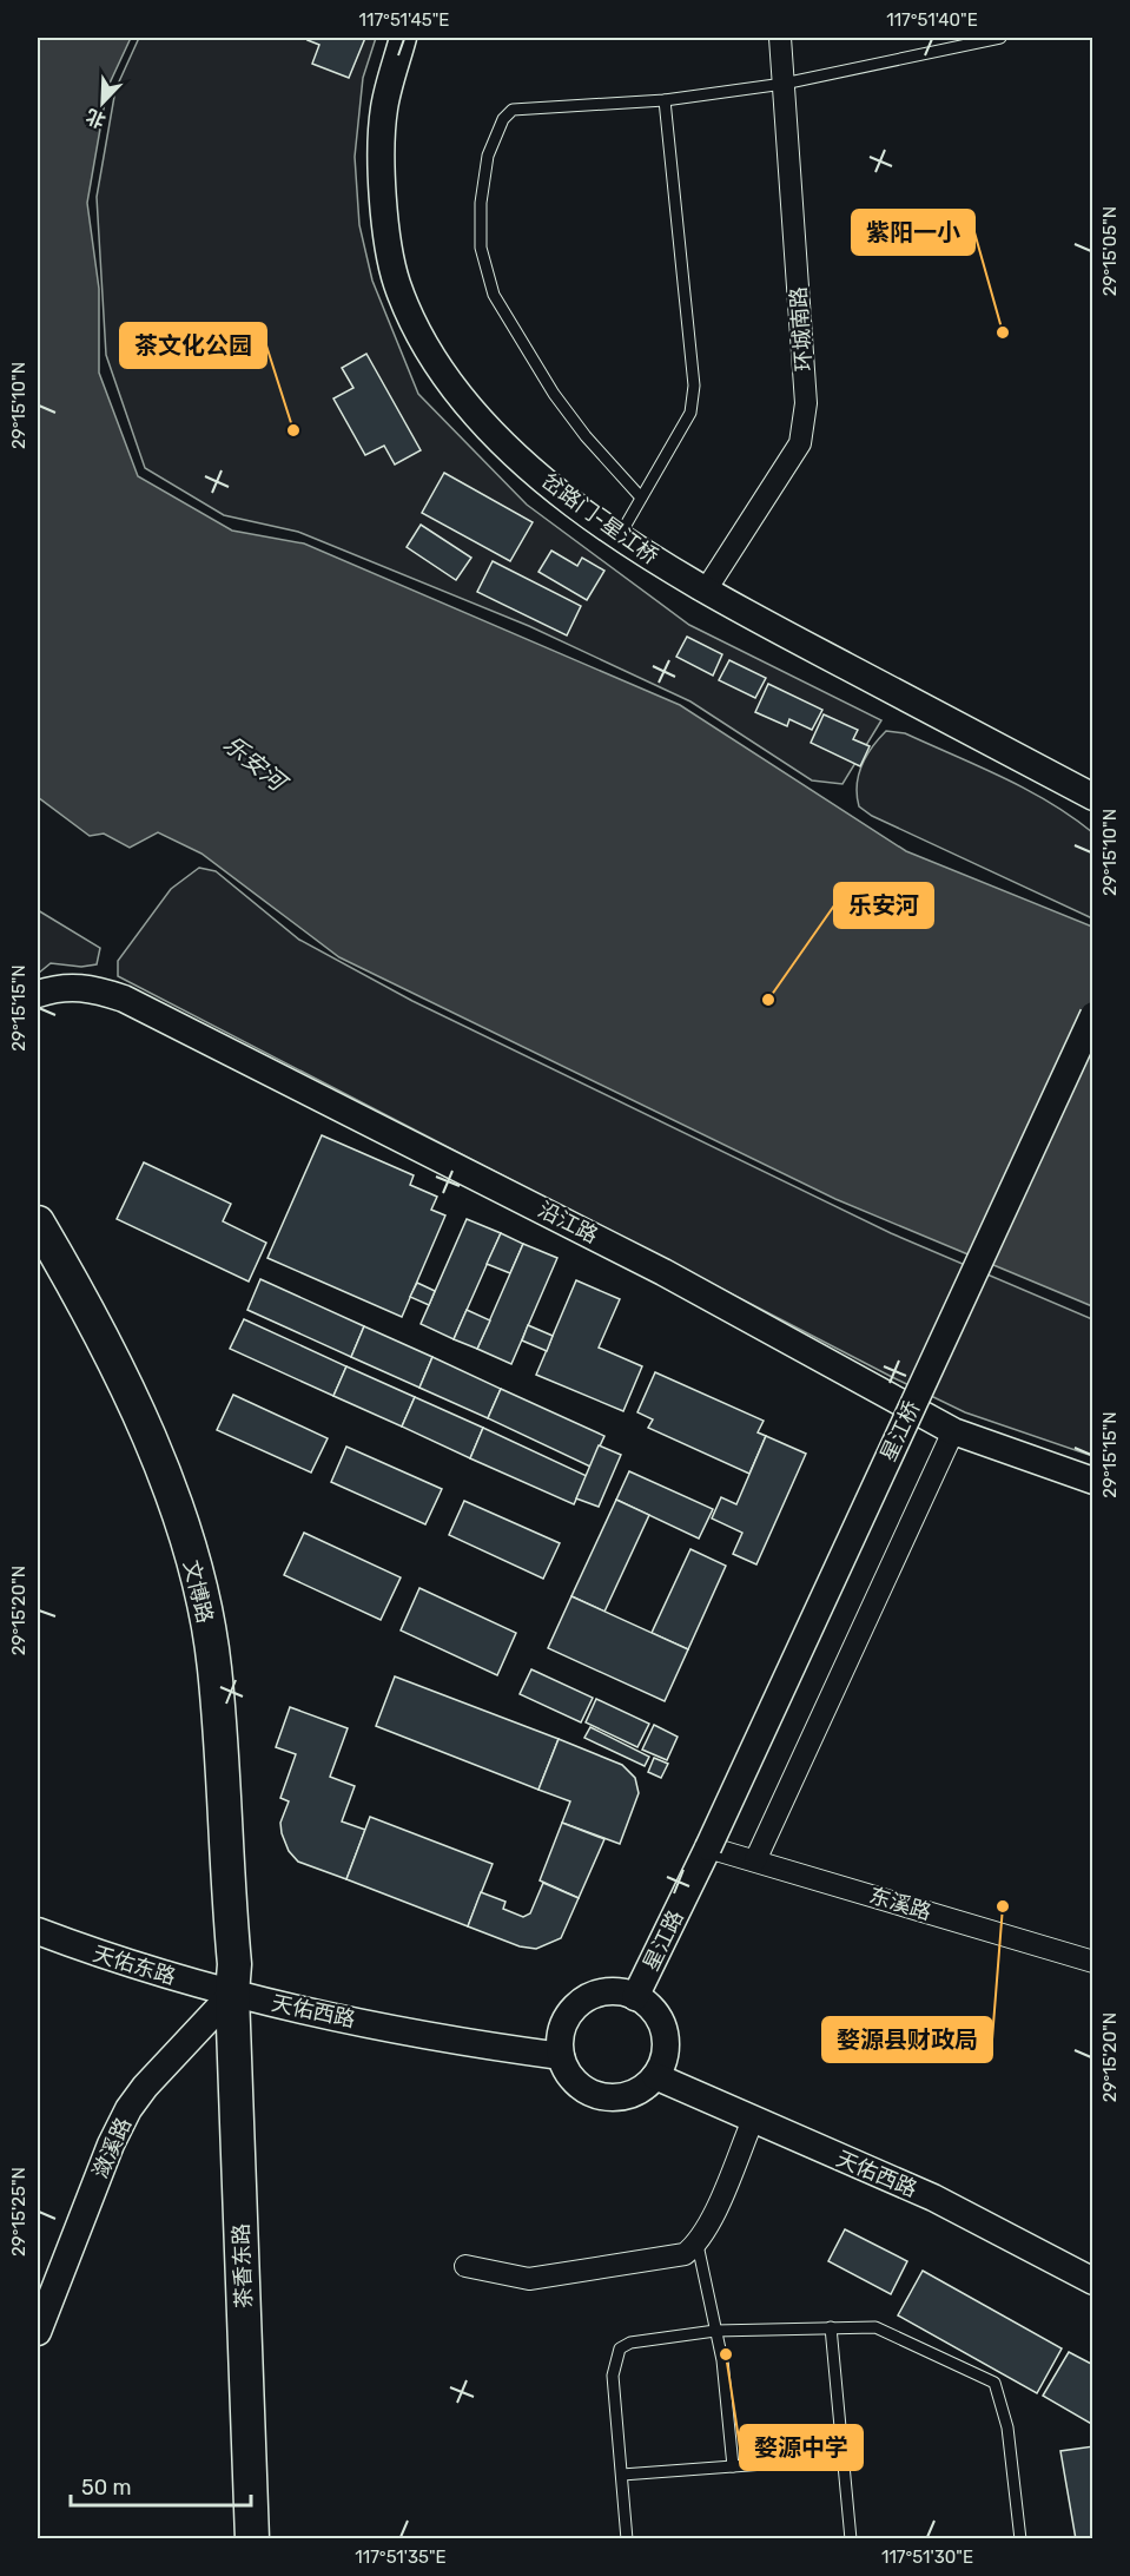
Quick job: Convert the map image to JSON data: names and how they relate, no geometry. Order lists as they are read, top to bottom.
{
  "streets": {
    "main road": ["文博路", "茶香东路"],
    "street": [
      "环城南路",
      "岔路门-星江桥",
      "沿江路",
      "星江桥",
      "东溪路",
      "星江路",
      "天佑东路",
      "天佑西路",
      "潋溪路"
    ]
  },
  "crossings": [
    ["环城南路", "岔路门-星江桥"],
    ["星江桥", "东溪路"],
    ["星江桥", "星江路"],
    ["文博路", "天佑东路"],
    ["文博路", "天佑西路"],
    ["文博路", "潋溪路"],
    ["文博路", "茶香东路"],
    ["东溪路", "星江路"],
    ["星江路", "天佑西路"],
    ["天佑东路", "天佑西路"],
    ["天佑东路", "潋溪路"],
    ["天佑东路", "茶香东路"],
    ["天佑西路", "潋溪路"],
    ["天佑西路", "茶香东路"],
    ["潋溪路", "茶香东路"]
  ],
  "water": ["乐安河"],
  "places": [
    "紫阳一小",
    "茶文化公园",
    "乐安河",
    "婺源县财政局",
    "婺源中学"
  ],
  "scale_bar": "50 m",
  "north": "bottom left",
  "coordinates": [
    "117°51'45\"E",
    "117°51'40\"E",
    "29°15'05\"N",
    "29°15'10\"N",
    "29°15'15\"N",
    "29°15'20\"N",
    "29°15'25\"N",
    "117°51'35\"E",
    "117°51'30\"E"
  ]
}
